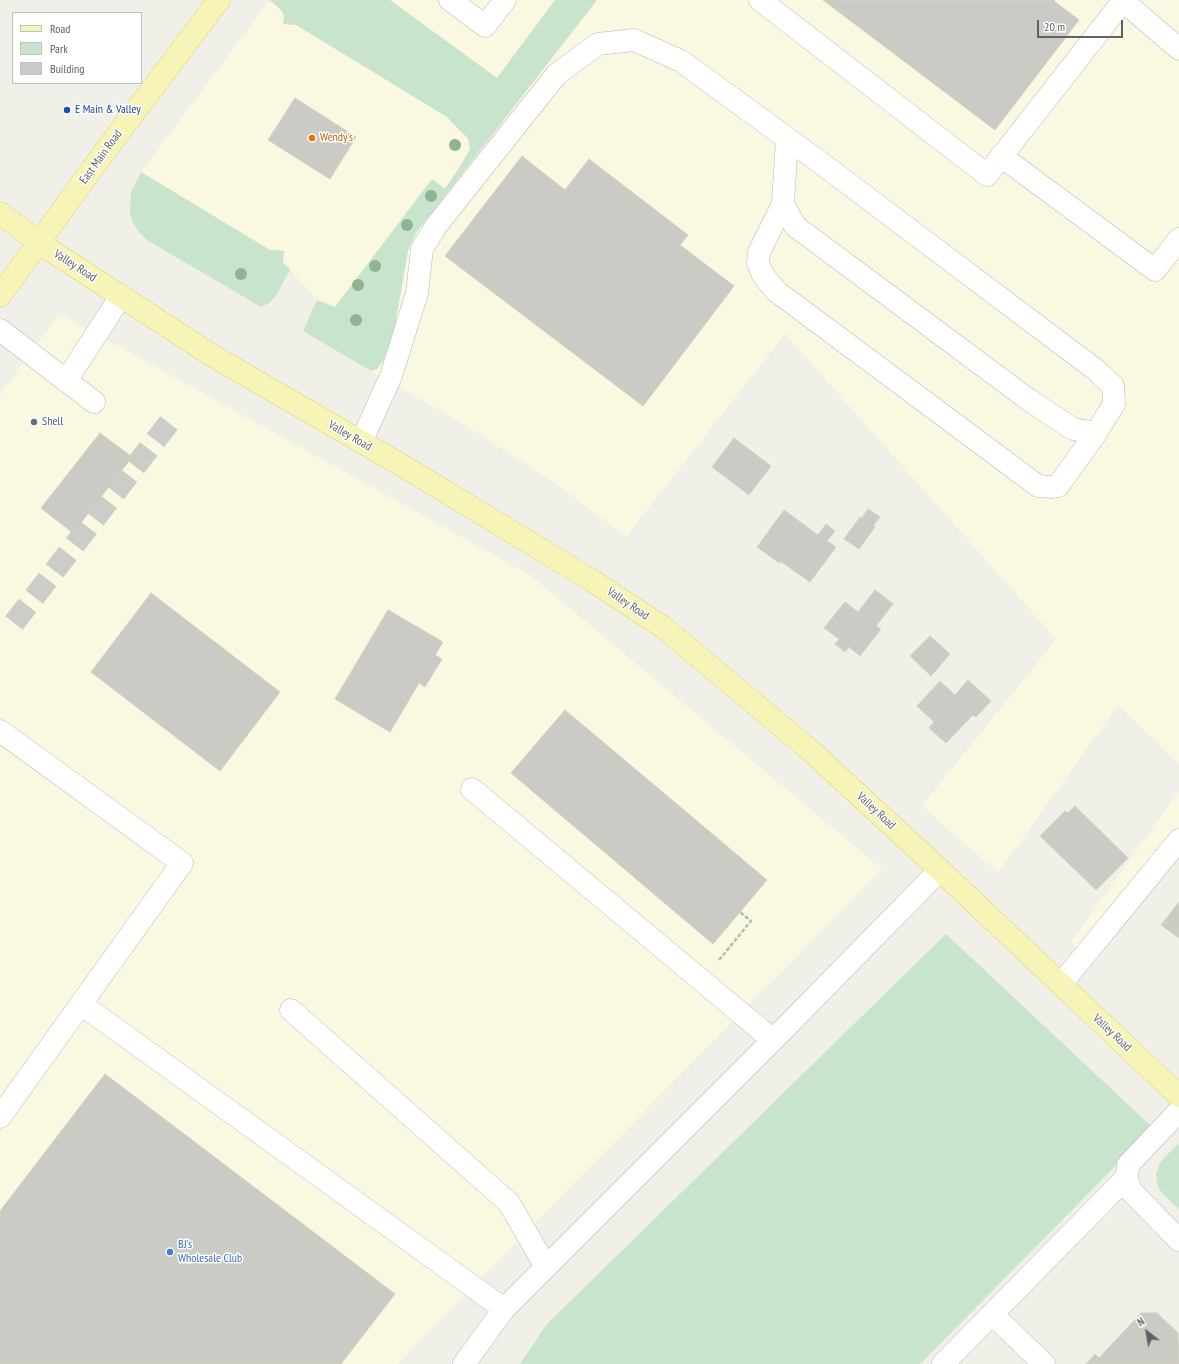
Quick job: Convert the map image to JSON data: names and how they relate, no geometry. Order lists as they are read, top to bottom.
{
  "streets": {
    "main road": ["East Main Road", "Valley Road"]
  },
  "crossings": [
    ["East Main Road", "Valley Road"]
  ],
  "places": [
    "E Main & Valley",
    "Wendy's",
    "Shell",
    "BJ's Wholesale Club"
  ],
  "legend": ["Road", "Park", "Building"],
  "scale_bar": "20 m",
  "north": "top left"
}
